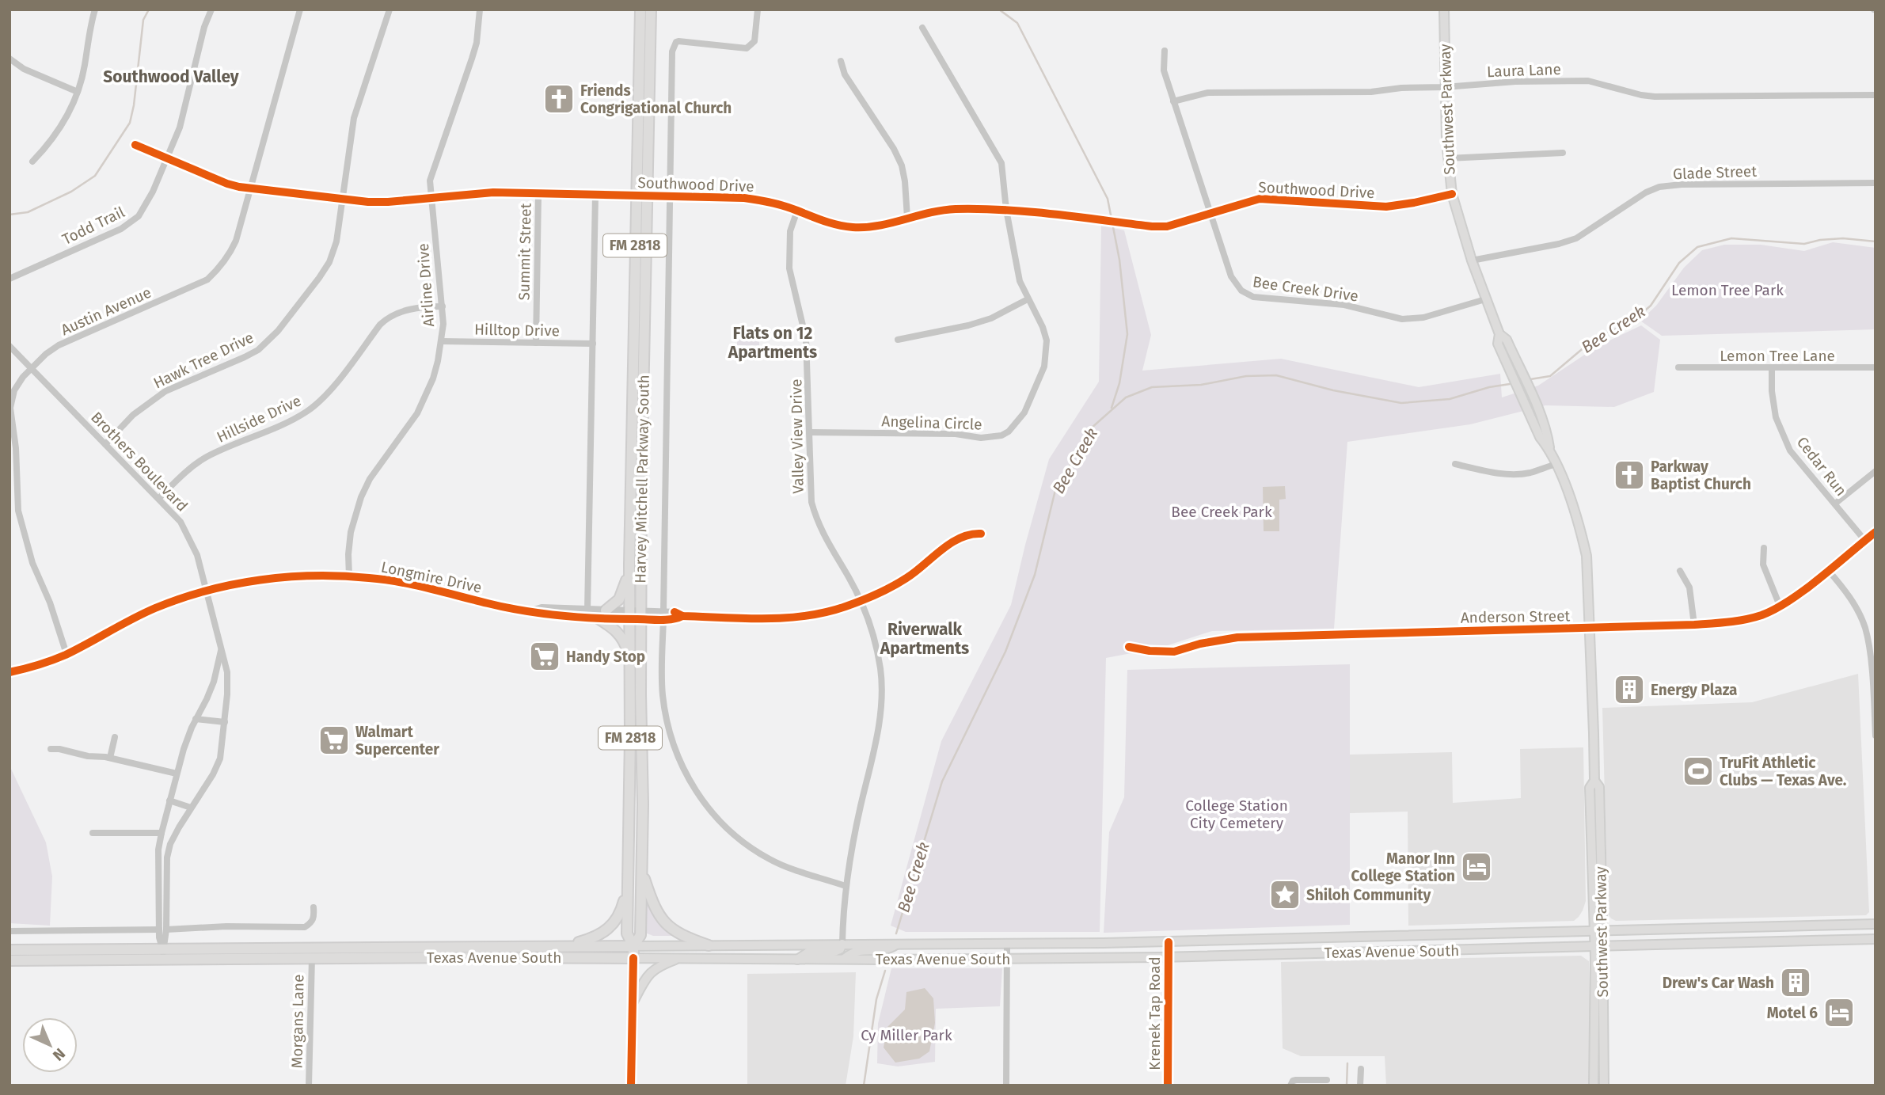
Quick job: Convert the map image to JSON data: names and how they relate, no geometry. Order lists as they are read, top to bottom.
{
  "streets": {
    "highway": ["FM 2818", "Harvey Mitchell Parkway South", "Texas Avenue South"],
    "main road": ["Southwest Parkway"],
    "street": [
      "Laura Lane",
      "Glade Street",
      "Southwood Drive",
      "Todd Trail",
      "Summit Street",
      "Airline Drive",
      "Bee Creek Drive",
      "Austin Avenue",
      "Hilltop Drive",
      "Lemon Tree Lane",
      "Hawk Tree Drive",
      "Hillside Drive",
      "Angelina Circle",
      "Valley View Drive",
      "Brothers Boulevard",
      "Cedar Run",
      "Longmire Drive",
      "Anderson Street",
      "Krenek Tap Road",
      "Morgans Lane"
    ]
  },
  "crossings": [
    ["Laura Lane", "Southwest Parkway"],
    ["Laura Lane", "Bee Creek Drive"],
    ["Southwest Parkway", "Glade Street"],
    ["Southwest Parkway", "Southwood Drive"],
    ["Southwest Parkway", "Bee Creek Drive"],
    ["Southwest Parkway", "Anderson Street"],
    ["Southwest Parkway", "Texas Avenue South"],
    ["Southwood Drive", "Todd Trail"],
    ["Southwood Drive", "Summit Street"],
    ["Southwood Drive", "Airline Drive"],
    ["Southwood Drive", "Bee Creek Drive"],
    ["Southwood Drive", "Austin Avenue"],
    ["Southwood Drive", "Hawk Tree Drive"],
    ["Southwood Drive", "Angelina Circle"],
    ["Southwood Drive", "Valley View Drive"],
    ["Southwood Drive", "Harvey Mitchell Parkway South"],
    ["Summit Street", "Hilltop Drive"],
    ["Airline Drive", "Hilltop Drive"],
    ["Airline Drive", "Hillside Drive"],
    ["Airline Drive", "Longmire Drive"],
    ["Austin Avenue", "Brothers Boulevard"],
    ["Austin Avenue", "Longmire Drive"],
    ["Lemon Tree Lane", "Cedar Run"],
    ["Hawk Tree Drive", "Brothers Boulevard"],
    ["Hillside Drive", "Brothers Boulevard"],
    ["Angelina Circle", "Valley View Drive"],
    ["Valley View Drive", "Longmire Drive"],
    ["Valley View Drive", "Texas Avenue South"],
    ["Brothers Boulevard", "Longmire Drive"],
    ["Brothers Boulevard", "Texas Avenue South"],
    ["Cedar Run", "Anderson Street"],
    ["Harvey Mitchell Parkway South", "Longmire Drive"],
    ["Harvey Mitchell Parkway South", "Texas Avenue South"],
    ["Texas Avenue South", "Krenek Tap Road"],
    ["Texas Avenue South", "Morgans Lane"]
  ],
  "districts": ["Southwood Valley", "Flats on 12 Apartments", "Riverwalk Apartments"],
  "water": ["Bee Creek"],
  "parks": [
    "Lemon Tree Park",
    "Bee Creek Park",
    "College Station City Cemetery",
    "Cy Miller Park"
  ],
  "places": {
    "church": ["Friends Congrigational Church", "Parkway Baptist Church"],
    "supermarket": ["Handy Stop", "Walmart Supercenter"],
    "building": ["Energy Plaza", "Drew's Car Wash"],
    "sports": ["TruFit Athletic Clubs — Texas Ave."],
    "hotel": ["Manor Inn College Station", "Motel 6"],
    "place": ["Shiloh Community"]
  },
  "north": "bottom right"
}
